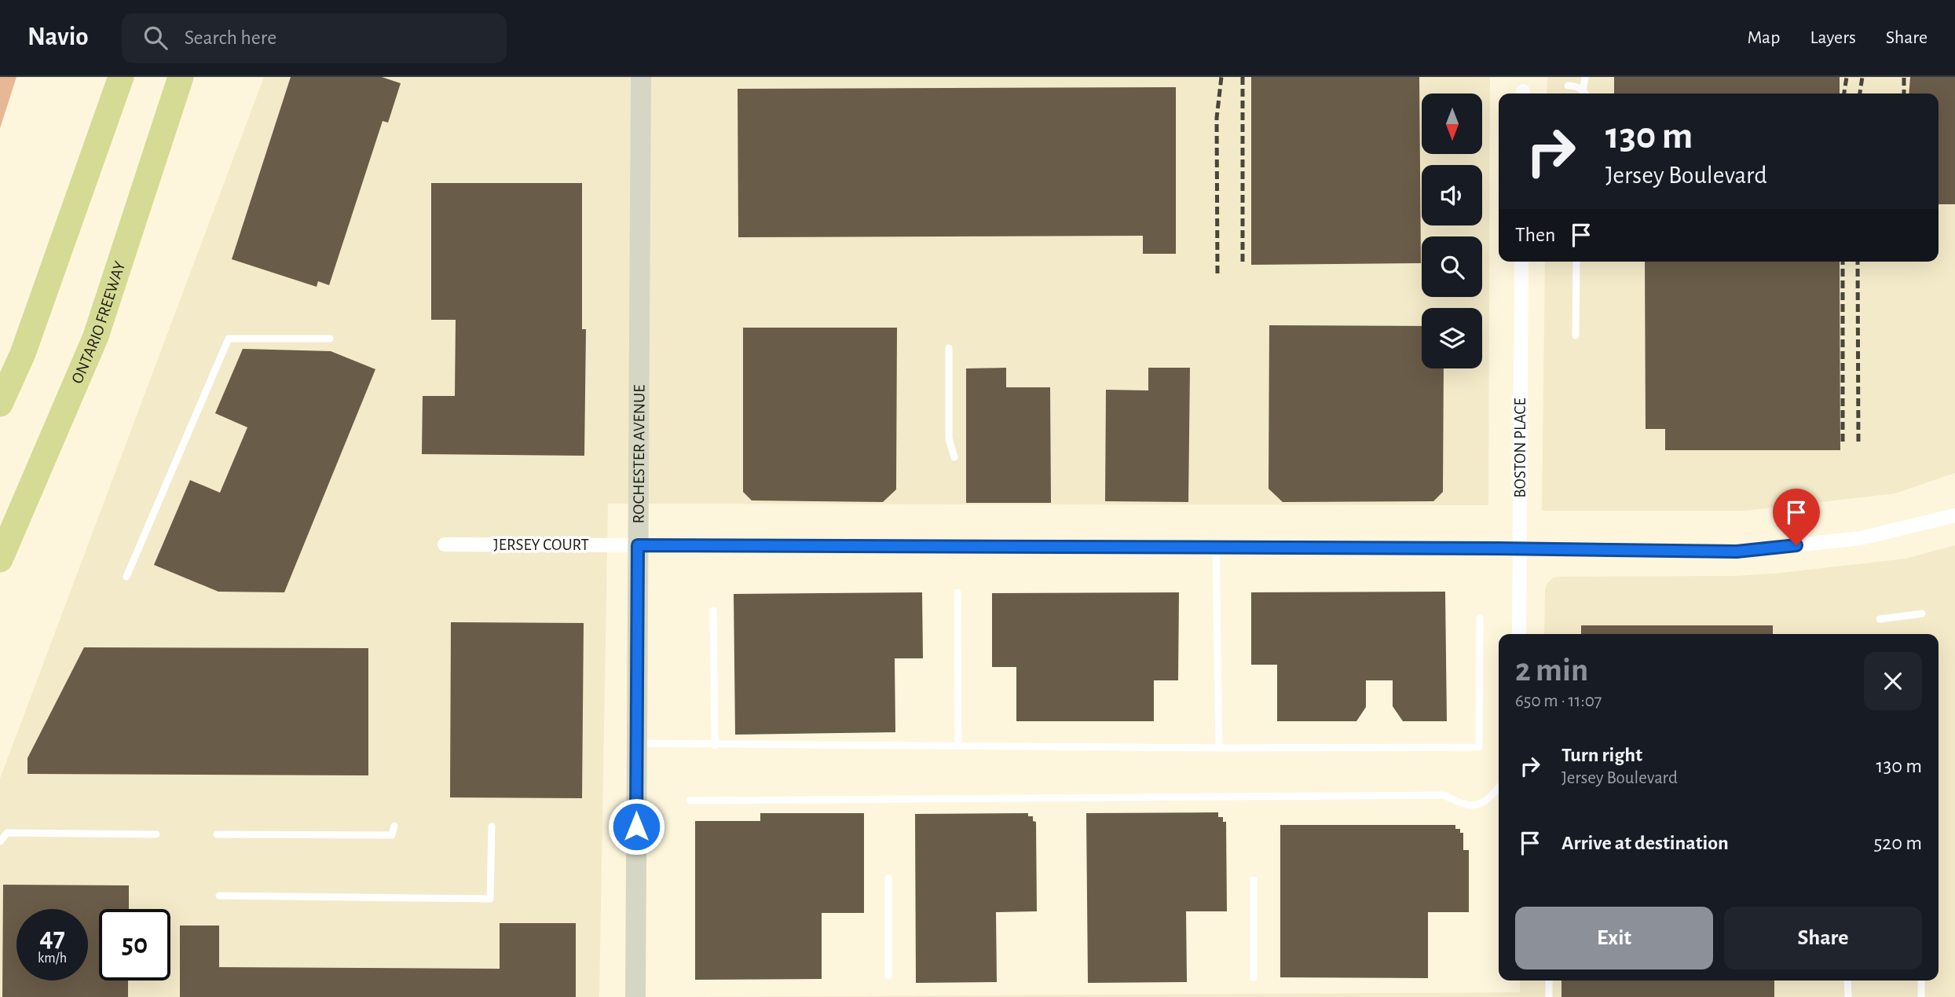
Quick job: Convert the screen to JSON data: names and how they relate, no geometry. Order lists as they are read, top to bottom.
{
  "streets": {
    "highway": ["ONTARIO FREEWAY"],
    "main road": ["ROCHESTER AVENUE"],
    "street": ["BOSTON PLACE", "JERSEY COURT"]
  },
  "crossings": [
    ["BOSTON PLACE", "JERSEY COURT"],
    ["ROCHESTER AVENUE", "JERSEY COURT"]
  ],
  "north": "bottom",
  "page": {
    "header": "Navio",
    "search": "Search here",
    "nav": ["Map", "Layers", "Share"],
    "turn": ["130 m", "Jersey Boulevard"],
    "then": "Then",
    "heading": ["2 min", "650 m · 11:07"],
    "list": [
      {
        "name": "Turn right",
        "note": "Jersey Boulevard",
        "value": "130 m"
      },
      {
        "name": "Arrive at destination",
        "value": "520 m"
      }
    ],
    "buttons": ["Exit", "Share"],
    "speed": "47 km/h",
    "limit": "50"
  }
}
